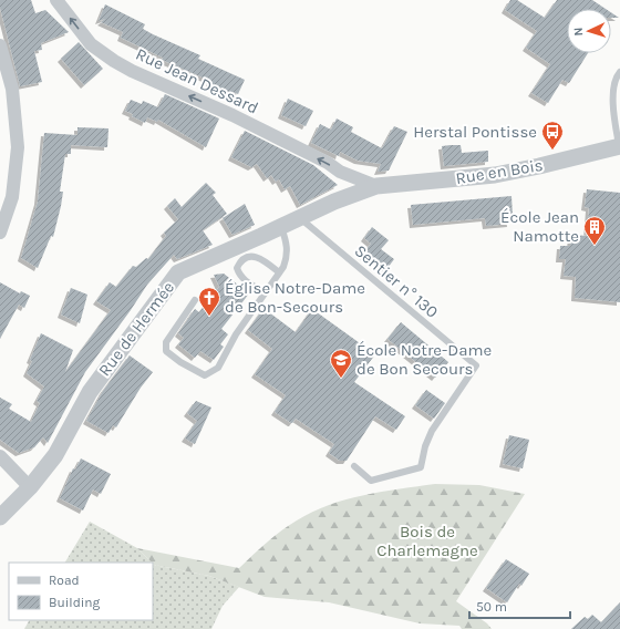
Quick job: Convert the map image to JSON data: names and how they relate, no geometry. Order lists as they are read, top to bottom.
{
  "streets": {
    "street": ["Rue Jean Dessard", "Rue en Bois", "Rue de Hermée"],
    "lane": ["Sentier n° 130"]
  },
  "crossings": [
    ["Rue Jean Dessard", "Rue en Bois"],
    ["Rue Jean Dessard", "Rue de Hermée"],
    ["Rue en Bois", "Rue de Hermée"],
    ["Sentier n° 130", "Rue de Hermée"]
  ],
  "one_way": ["Rue Jean Dessard"],
  "parks": ["Bois de Charlemagne"],
  "places": {
    "bus stop": ["Herstal Pontisse"],
    "building": ["École Jean Namotte"],
    "church": ["Église Notre-Dame de Bon-Secours"],
    "school or university": ["École Notre-Dame de Bon Secours"]
  },
  "legend": ["Road", "Building"],
  "scale_bar": "50 m",
  "north": "left"
}
